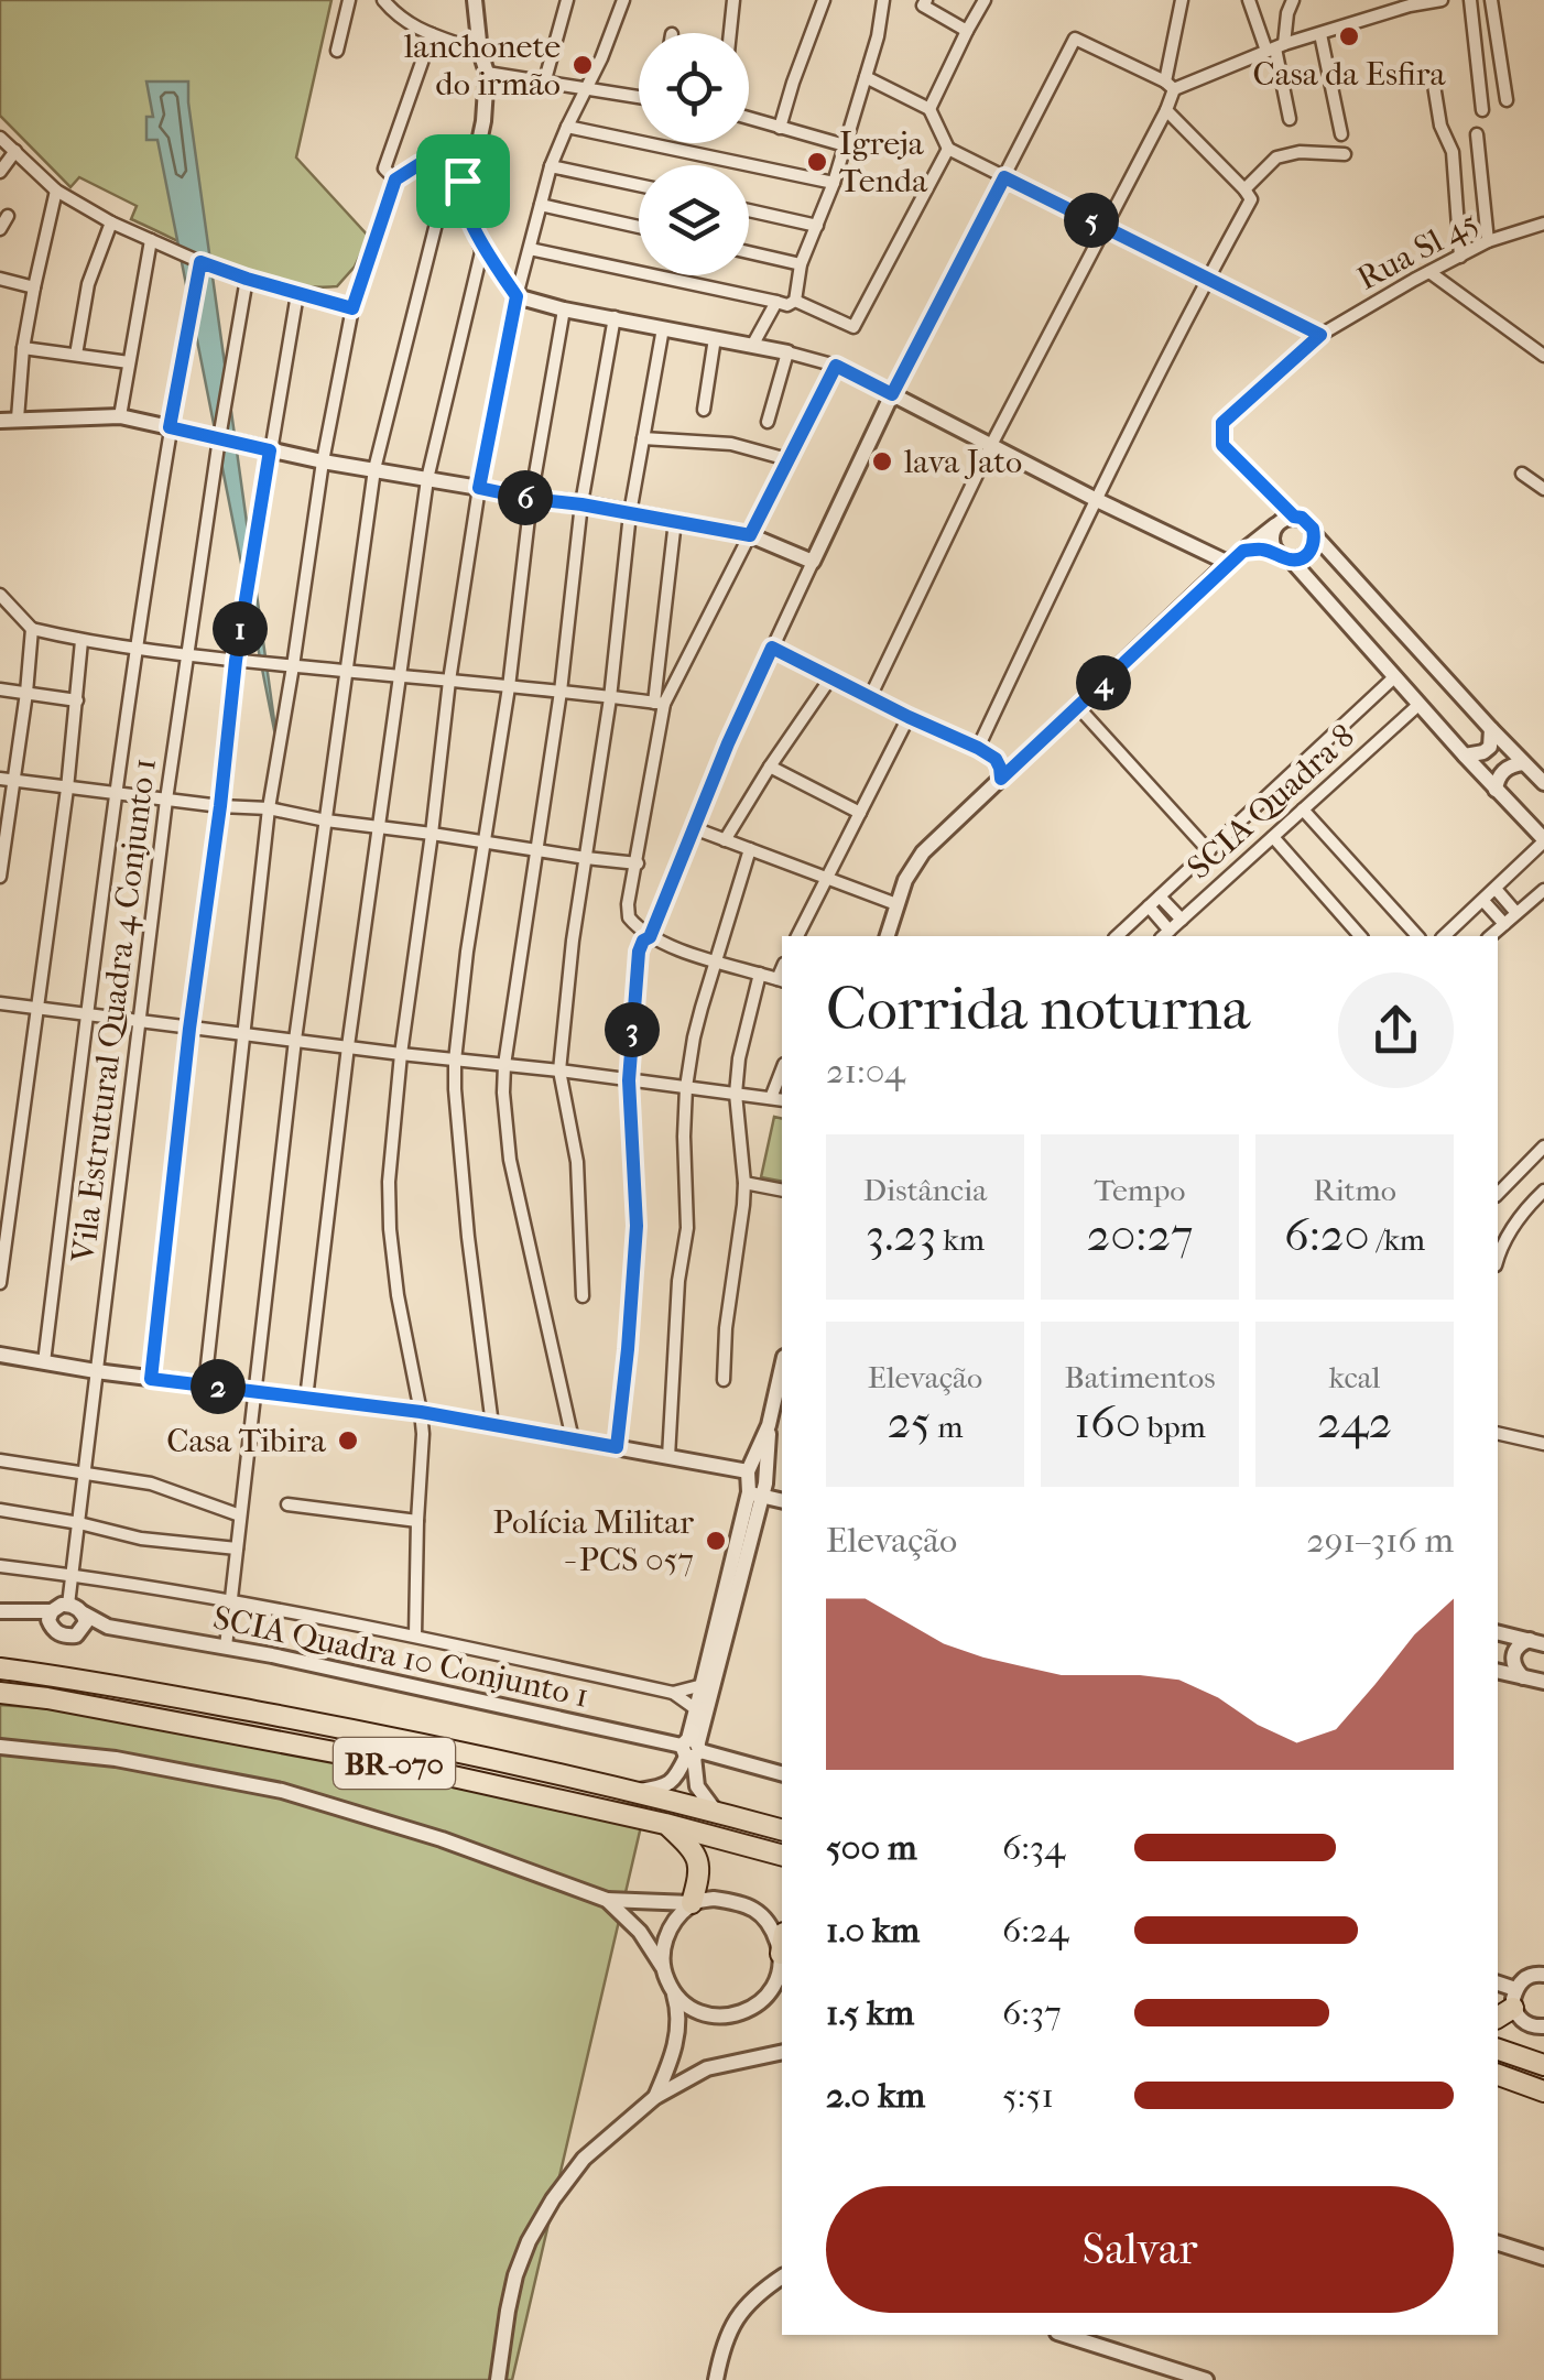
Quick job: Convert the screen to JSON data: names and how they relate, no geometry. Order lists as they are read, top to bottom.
{
  "streets": {
    "highway": ["BR-070"],
    "street": [
      "Rua Sl 45",
      "SCIA Quadra 8",
      "Vila Estrutural Quadra 4 Conjunto 1",
      "SCIA Quadra 10 Conjunto 1"
    ]
  },
  "crossings": [
    ["Vila Estrutural Quadra 4 Conjunto 1", "SCIA Quadra 10 Conjunto 1"]
  ],
  "places": [
    "Casa da Esfira",
    "lanchonete do irmão",
    "Igreja Tenda",
    "lava Jato",
    "Casa Tibira",
    "Polícia Militar - PCS 057"
  ],
  "page": {
    "pins": [
      "5",
      "6",
      "1",
      "4",
      "3",
      "2"
    ],
    "heading": ["Corrida noturna", "21:04"],
    "stats": [
      ["Distância", "3.23 km"],
      ["Tempo", "20:27"],
      ["Ritmo", "6:20 /km"],
      ["Elevação", "25 m"],
      ["Batimentos", "160 bpm"],
      ["kcal", "242"]
    ],
    "chart": ["Elevação", "291–316 m"],
    "list": [
      {
        "name": "500 m",
        "note": "6:34"
      },
      {
        "name": "1.0 km",
        "note": "6:24"
      },
      {
        "name": "1.5 km",
        "note": "6:37"
      },
      {
        "name": "2.0 km",
        "note": "5:51"
      }
    ],
    "buttons": "Salvar"
  }
}
